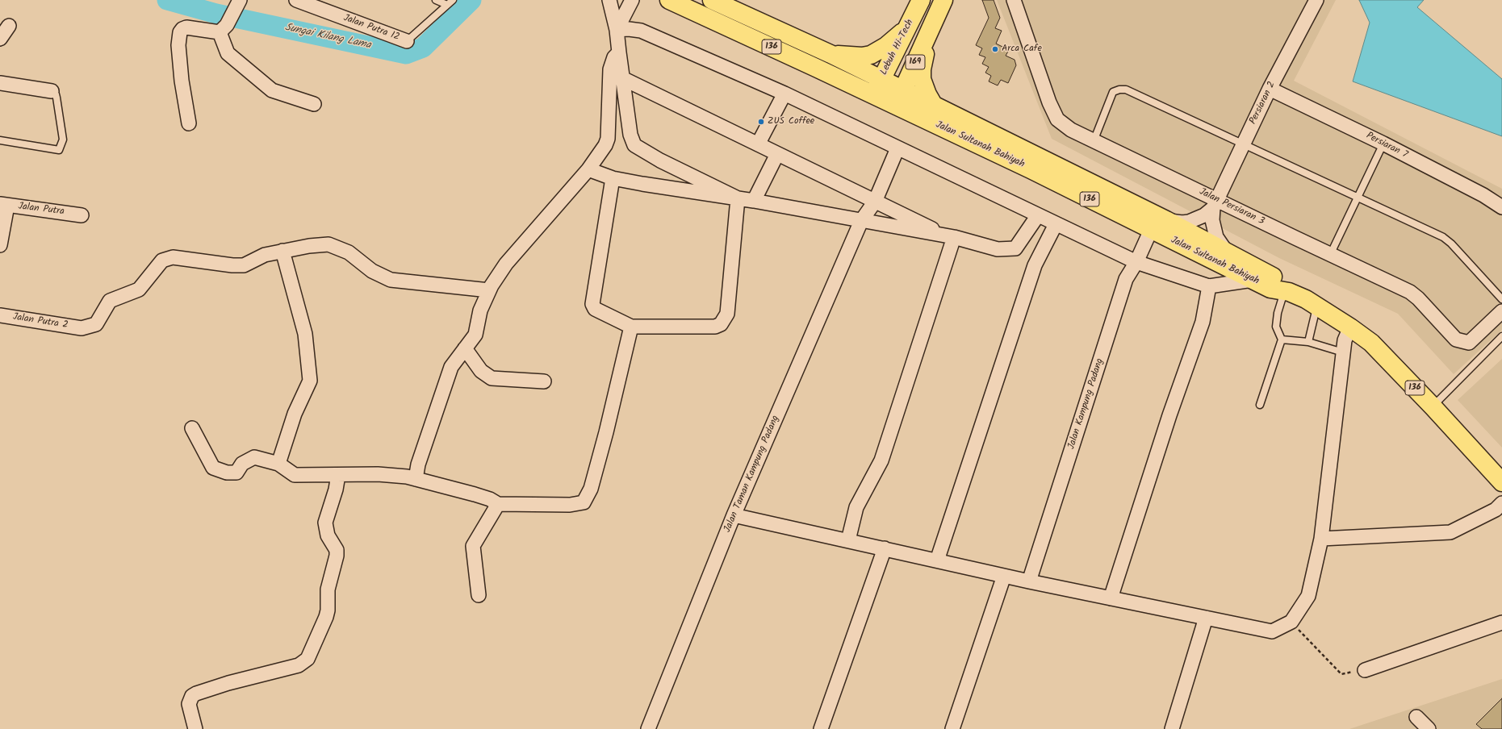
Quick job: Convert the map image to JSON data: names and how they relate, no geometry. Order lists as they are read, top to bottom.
{
  "streets": {
    "main road": [
      "136",
      "Lebuh Hi-Tech",
      "169",
      "Jalan Sultanah Bahiyah"
    ],
    "street": [
      "Jalan Putra 12",
      "Persiaran 2",
      "Persiaran 7",
      "Jalan Persiaran 3",
      "Jalan Putra",
      "Jalan Putra 2",
      "Jalan Kampung Padang",
      "Jalan Taman Kampung Padang"
    ]
  },
  "crossings": [
    ["Lebuh Hi-Tech", "Jalan Sultanah Bahiyah"],
    ["169", "Jalan Sultanah Bahiyah"],
    ["Persiaran 2", "Persiaran 7"],
    ["Persiaran 2", "Jalan Persiaran 3"],
    ["Jalan Sultanah Bahiyah", "Jalan Kampung Padang"]
  ],
  "water": ["Sungai Kilang Lama"],
  "places": ["Arca Cafe", "ZUS Coffee"]
}
